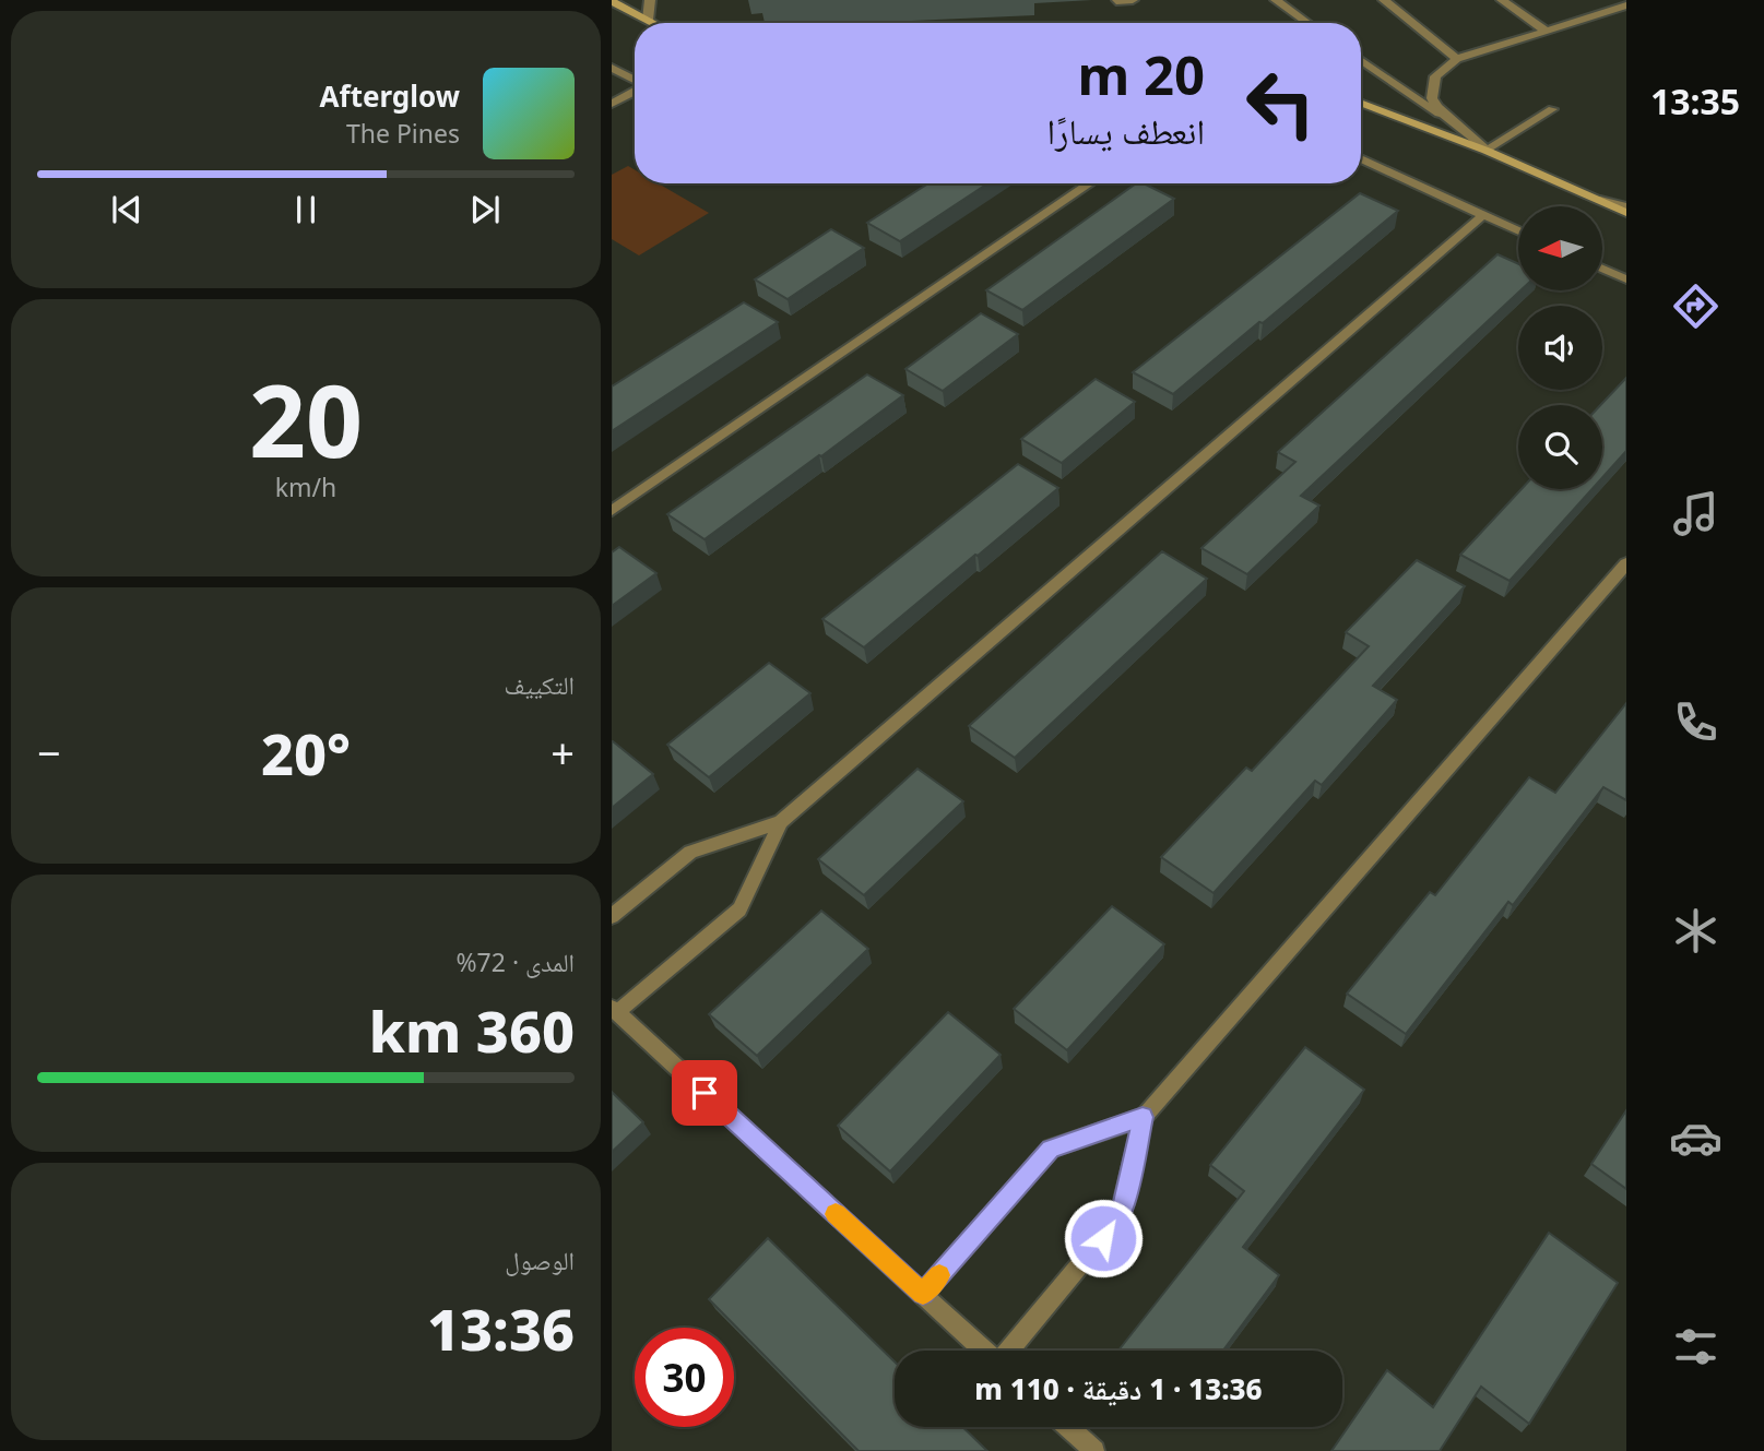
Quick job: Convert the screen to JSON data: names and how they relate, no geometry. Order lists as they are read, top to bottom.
{
  "north": "left",
  "page": {
    "tabs": "13:35",
    "turn": ["20 m", "انعطف يسارًا"],
    "song": ["Afterglow", "The Pines"],
    "tile": [
      ["20", "km/h"],
      "التكييف",
      ["المدى · 72%", "360 km"],
      ["الوصول", "13:36"]
    ],
    "heat": ["−", "20°", "+"],
    "limit": "30",
    "trip": "13:36 · 1 دقيقة · 110 m"
  }
}
